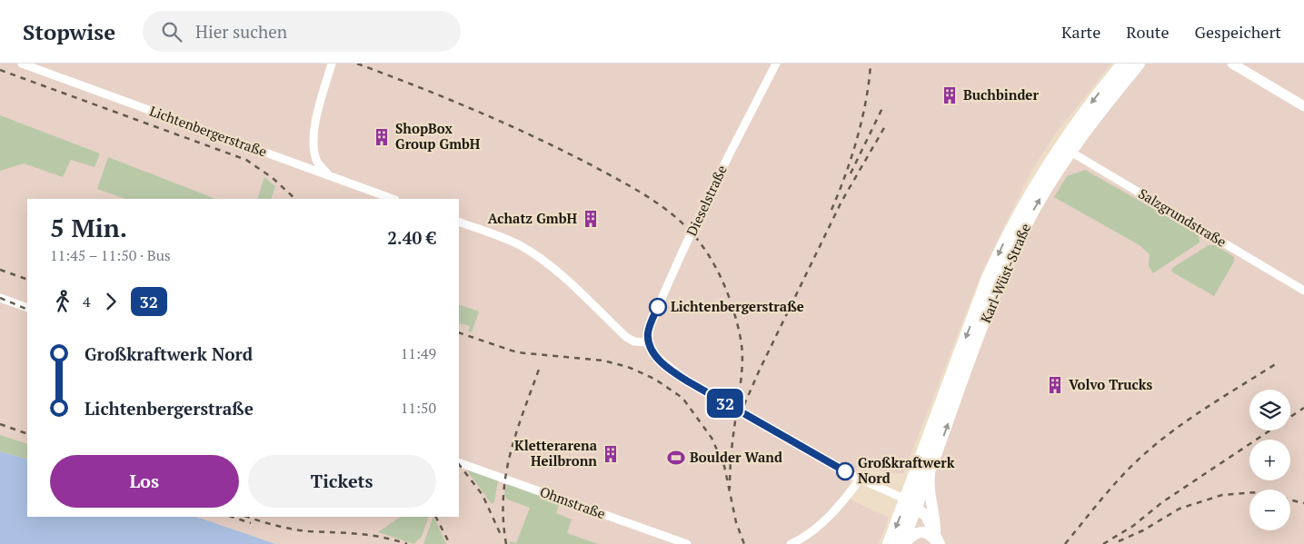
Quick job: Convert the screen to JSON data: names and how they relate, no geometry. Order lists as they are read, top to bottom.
{
  "streets": {
    "main road": ["Karl-Wüst-Straße"],
    "street": [
      "Lichtenbergerstraße",
      "Dieselstraße",
      "Salzgrundstraße",
      "Ohmstraße"
    ]
  },
  "crossings": [
    ["Salzgrundstraße", "Karl-Wüst-Straße"]
  ],
  "places": {
    "building": [
      "Buchbinder",
      "ShopBox Group GmbH",
      "Achatz GmbH",
      "Volvo Trucks",
      "Kletterarena Heilbronn"
    ],
    "other": ["Lichtenbergerstraße", "Großkraftwerk Nord"],
    "sports": ["Boulder Wand"]
  },
  "lines": ["bus line 32"],
  "page": {
    "header": "Stopwise",
    "search": "Hier suchen",
    "nav": ["Karte", "Route", "Gespeichert"],
    "on_map": "32",
    "heading": ["5 Min.", "11:45 – 11:50 · Bus", "2.40 €"],
    "legs": ["4", "32"],
    "list": [
      {
        "name": "Großkraftwerk Nord",
        "value": "11:49"
      },
      {
        "name": "Lichtenbergerstraße",
        "value": "11:50"
      }
    ],
    "map_buttons": ["+", "−"],
    "buttons": ["Los", "Tickets"]
  }
}
